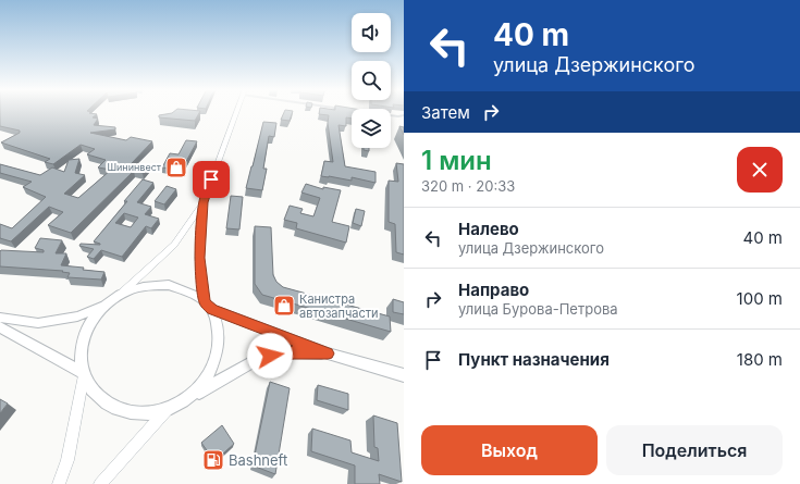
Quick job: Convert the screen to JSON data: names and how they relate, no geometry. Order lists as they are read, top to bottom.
{
  "places": {
    "shop": ["Шининвест", "Канистра автозапчасти"],
    "fuel station": ["Bashneft"]
  },
  "page": {
    "turn": ["40 m", "улица Дзержинского"],
    "then": "Затем",
    "heading": ["1 мин", "320 m · 20:33"],
    "list": [
      {
        "name": "Налево",
        "note": "улица Дзержинского",
        "value": "40 m"
      },
      {
        "name": "Направо",
        "note": "улица Бурова-Петрова",
        "value": "100 m"
      },
      {
        "name": "Пункт назначения",
        "value": "180 m"
      }
    ],
    "buttons": ["Выход", "Поделиться"]
  }
}
